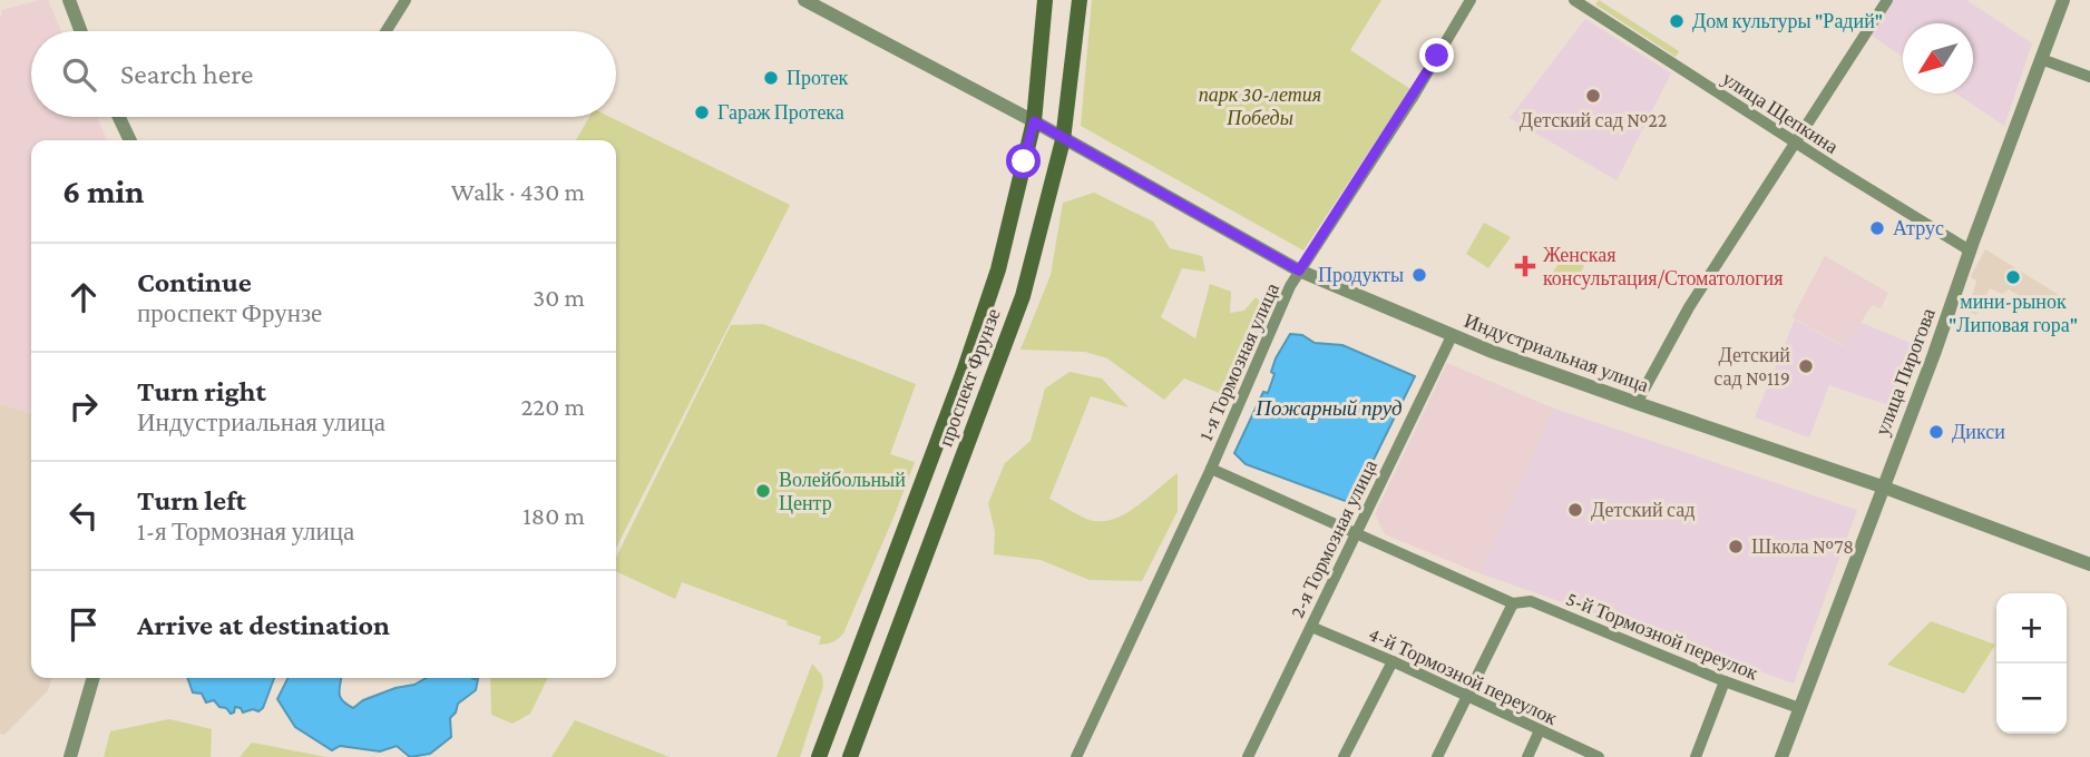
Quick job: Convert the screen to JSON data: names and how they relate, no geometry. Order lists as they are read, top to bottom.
{
  "streets": {
    "main road": ["проспект Фрунзе"],
    "street": [
      "улица Щепкина",
      "Индустриальная улица",
      "1-я Тормозная улица",
      "улица Пирогова",
      "2-я Тормозная улица",
      "5-й Тормозной переулок",
      "4-й Тормозной переулок"
    ]
  },
  "crossings": [
    ["улица Щепкина", "улица Пирогова"],
    ["Индустриальная улица", "1-я Тормозная улица"],
    ["Индустриальная улица", "улица Пирогова"],
    ["Индустриальная улица", "проспект Фрунзе"],
    ["Индустриальная улица", "2-я Тормозная улица"],
    ["1-я Тормозная улица", "5-й Тормозной переулок"],
    ["улица Пирогова", "5-й Тормозной переулок"],
    ["2-я Тормозная улица", "5-й Тормозной переулок"],
    ["2-я Тормозная улица", "4-й Тормозной переулок"]
  ],
  "water": ["Пожарный пруд"],
  "parks": ["парк 30-летия Победы"],
  "places": {
    "other": [
      "Дом культуры \"Радий\"",
      "Протек",
      "Детский сад №22",
      "Гараж Протека",
      "Атрус",
      "Продукты",
      "мини-рынок \"Липовая гора\"",
      "Детский сад №119",
      "Дикси",
      "Волейбольный Центр",
      "Детский сад",
      "Школа №78"
    ],
    "health": ["Женская консультация/Стоматология"]
  },
  "north": "bottom left",
  "page": {
    "search": "Search here",
    "heading": ["6 min", "Walk · 430 m"],
    "list": [
      ["Continue", "проспект Фрунзе", "30 m"],
      ["Turn right", "Индустриальная улица", "220 m"],
      ["Turn left", "1-я Тормозная улица", "180 m"],
      "Arrive at destination"
    ],
    "map_buttons": ["+", "−"]
  }
}
